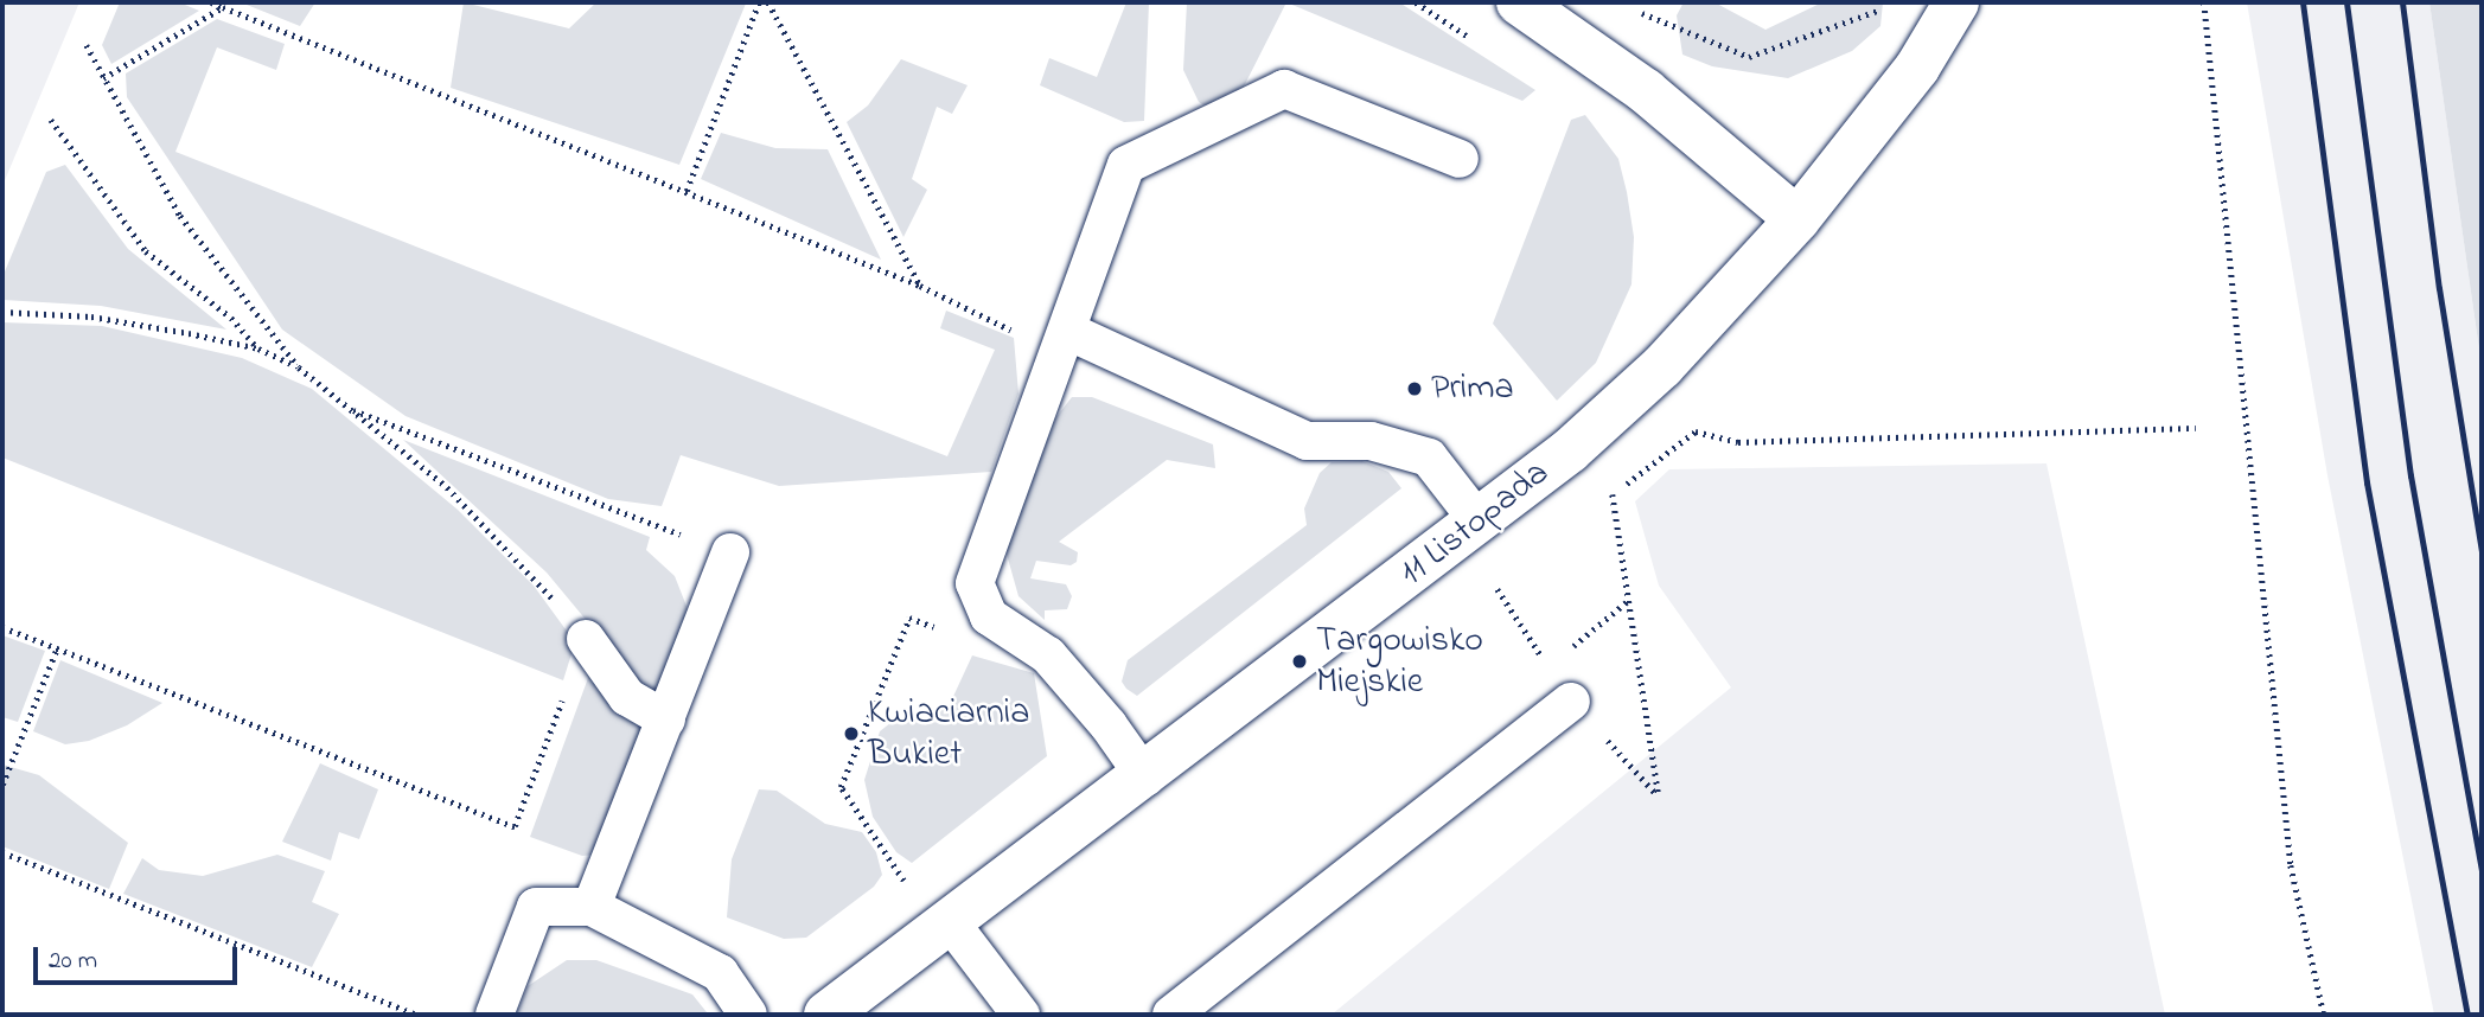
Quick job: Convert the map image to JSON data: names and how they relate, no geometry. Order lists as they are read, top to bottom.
{
  "streets": {
    "street": ["11 Listopada"]
  },
  "places": ["Prima", "Targowisko Miejskie", "Kwiaciarnia Bukiet"],
  "scale_bar": "20 m"
}
